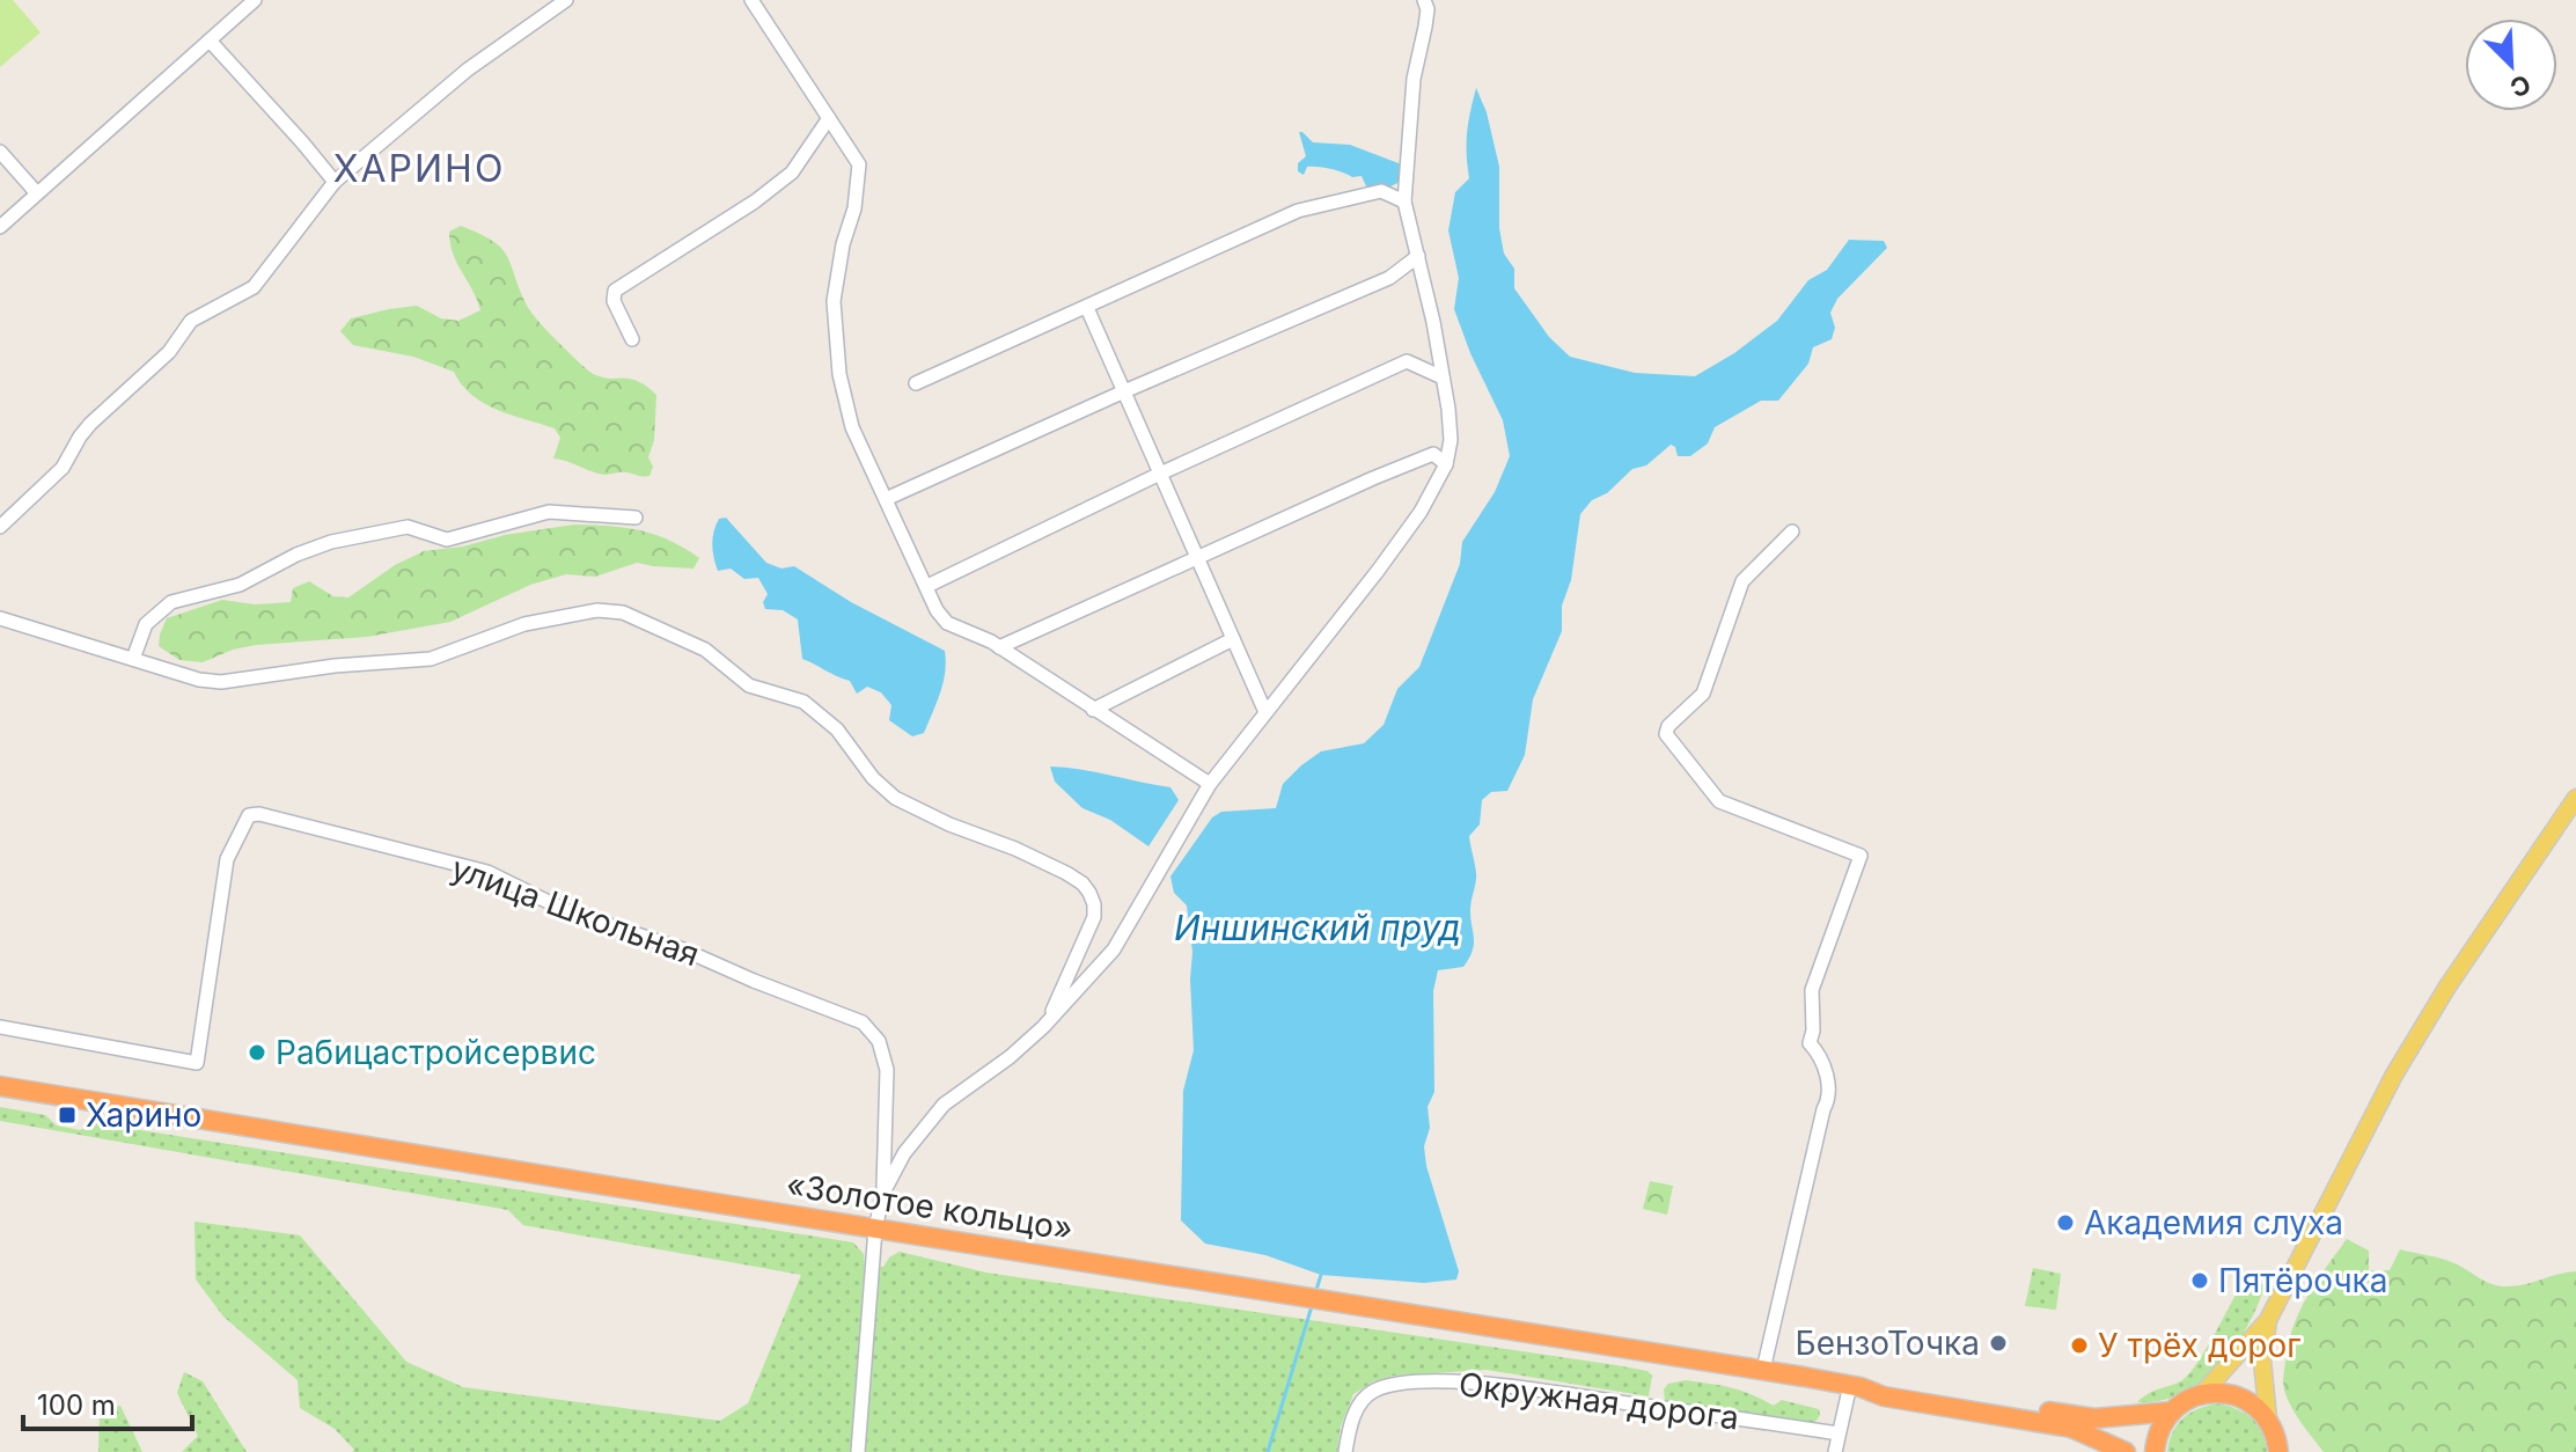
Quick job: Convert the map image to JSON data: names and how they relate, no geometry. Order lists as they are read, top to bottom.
{
  "streets": {
    "highway": ["«Золотое кольцо»"],
    "street": ["улица Школьная", "Окружная дорога"]
  },
  "districts": ["ХАРИНО"],
  "water": ["Иншинский пруд"],
  "places": {
    "other": [
      "Рабицастройсервис",
      "Академия слуха",
      "Пятёрочка",
      "БензоТочка",
      "У трёх дорог"
    ],
    "transit": ["Харино"]
  },
  "scale_bar": "100 m",
  "north": "bottom right"
}
